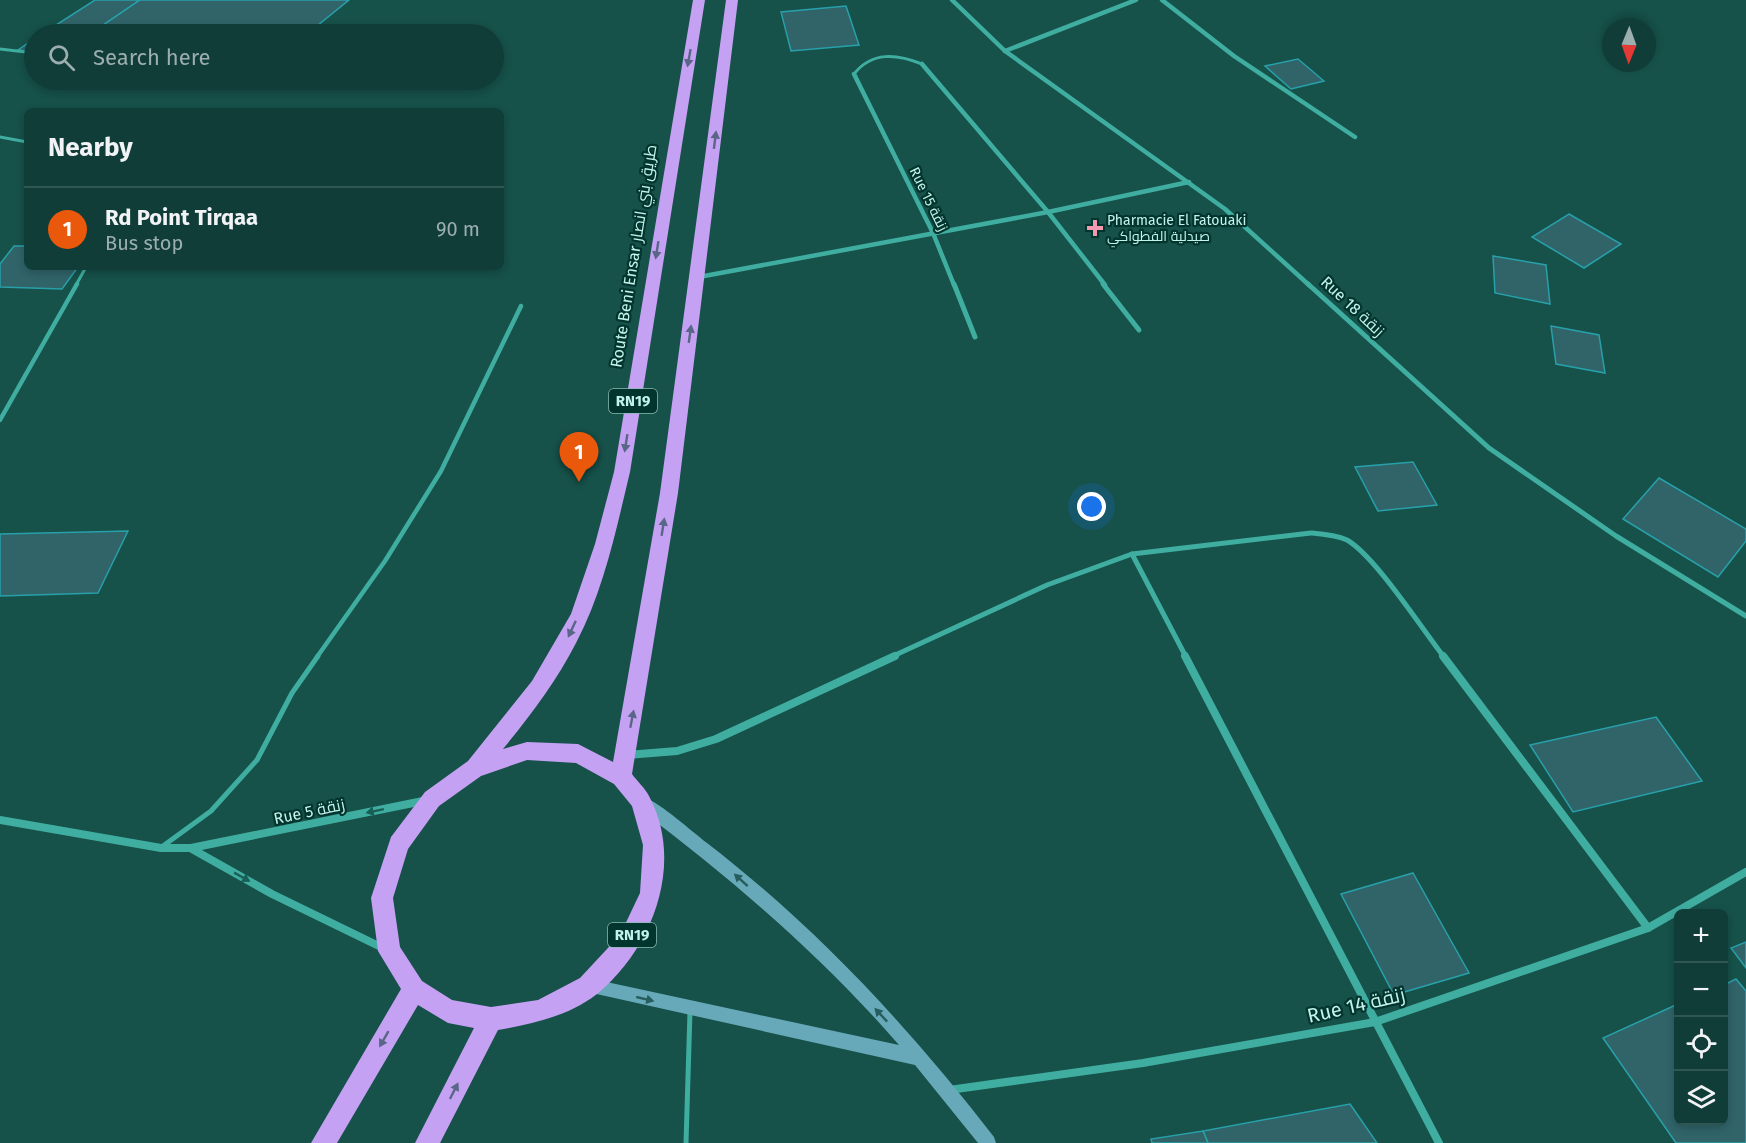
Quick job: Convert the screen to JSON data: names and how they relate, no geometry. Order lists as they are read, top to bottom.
{
  "streets": {
    "highway": ["Route Beni Ensar طريق بني انصار", "RN19"],
    "street": [
      "Rue 15 زنقة",
      "Rue 18 زنقة",
      "Rue 5 زنقة",
      "Rue 14 زنقة"
    ]
  },
  "crossings": [
    ["Route Beni Ensar طريق بني انصار", "RN19"],
    ["RN19", "Rue 5 زنقة"]
  ],
  "places": {
    "health": ["Pharmacie El Fatouaki صيدلية الفطواكي"]
  },
  "north": "bottom",
  "page": {
    "search": "Search here",
    "heading": "Nearby",
    "list": [
      {
        "mark": "1",
        "name": "Rd Point Tirqaa",
        "note": "Bus stop",
        "value": "90 m"
      }
    ],
    "pins": "1",
    "map_buttons": ["+", "−"]
  }
}
